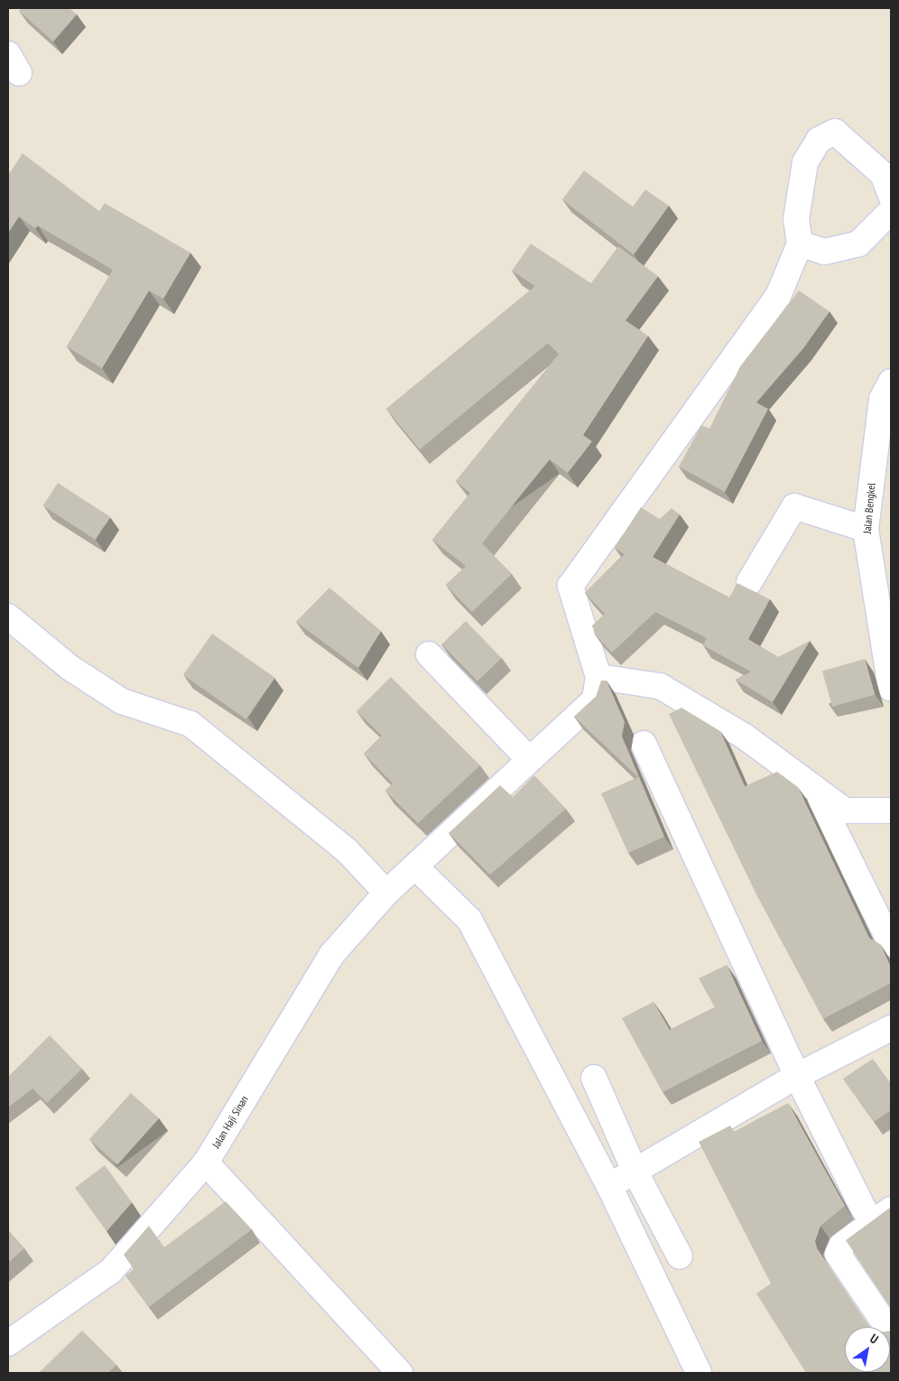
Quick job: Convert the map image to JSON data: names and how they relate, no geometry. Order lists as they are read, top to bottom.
{
  "streets": {
    "street": ["Jalan Bengkel", "Jalan Haji Sinan"]
  },
  "north": "top right"
}
